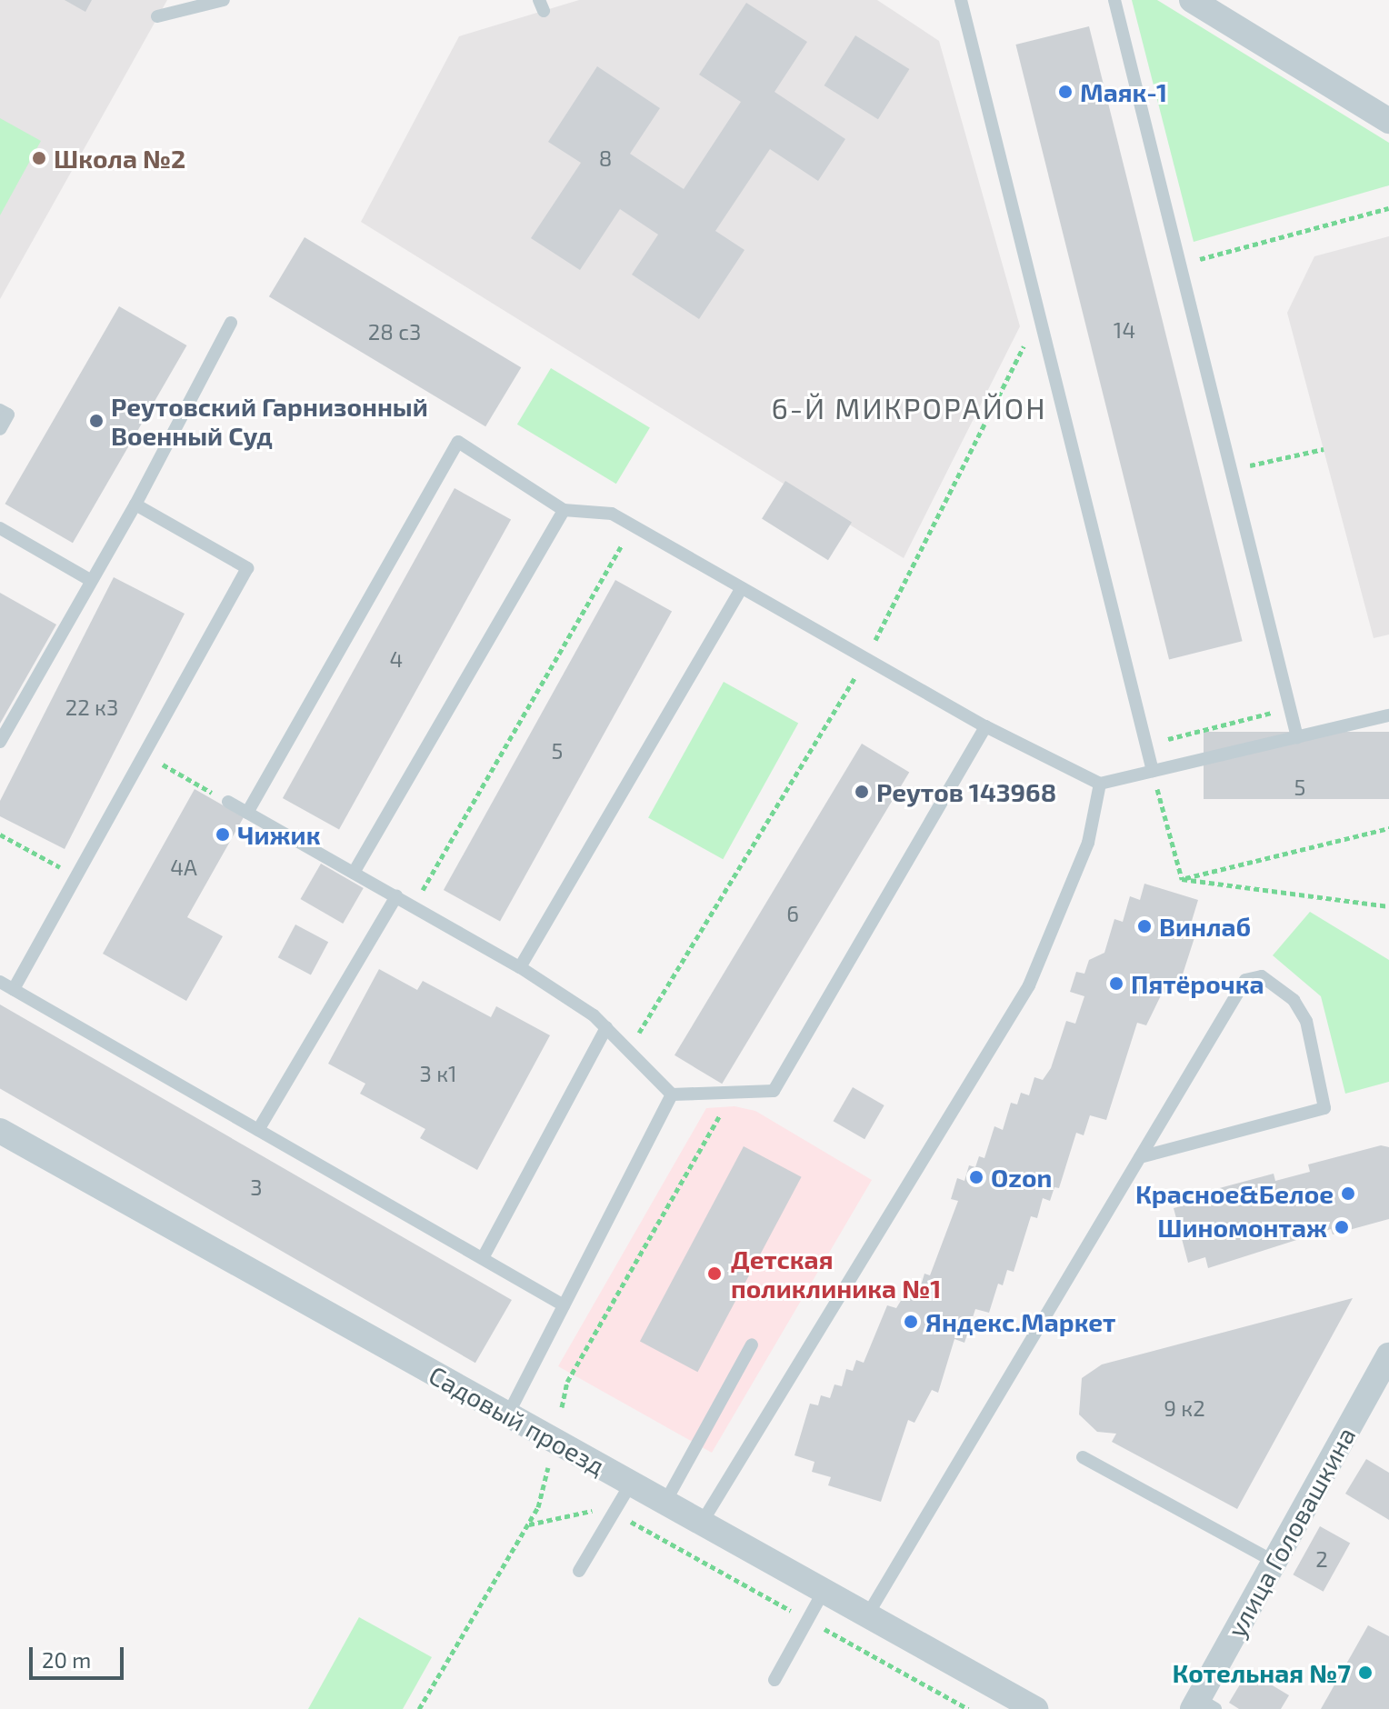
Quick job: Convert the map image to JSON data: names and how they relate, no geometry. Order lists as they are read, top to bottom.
{
  "streets": {
    "street": ["Садовый проезд", "улица Головашкина"]
  },
  "districts": ["6-Й МИКРОРАЙОН"],
  "places": [
    "Маяк-1",
    "Школа №2",
    "Реутовский Гарнизонный Военный Суд",
    "Реутов 143968",
    "Чижик",
    "Винлаб",
    "Пятёрочка",
    "Ozon",
    "Красное&Белое",
    "Шиномонтаж",
    "Детская поликлиника №1",
    "Яндекс.Маркет",
    "Котельная №7"
  ],
  "house_numbers": [
    "8",
    "14",
    "28 с3",
    "4",
    "22 к3",
    "5",
    "5",
    "4А",
    "6",
    "3 к1",
    "3",
    "9 к2",
    "2"
  ],
  "scale_bar": "20 m"
}
